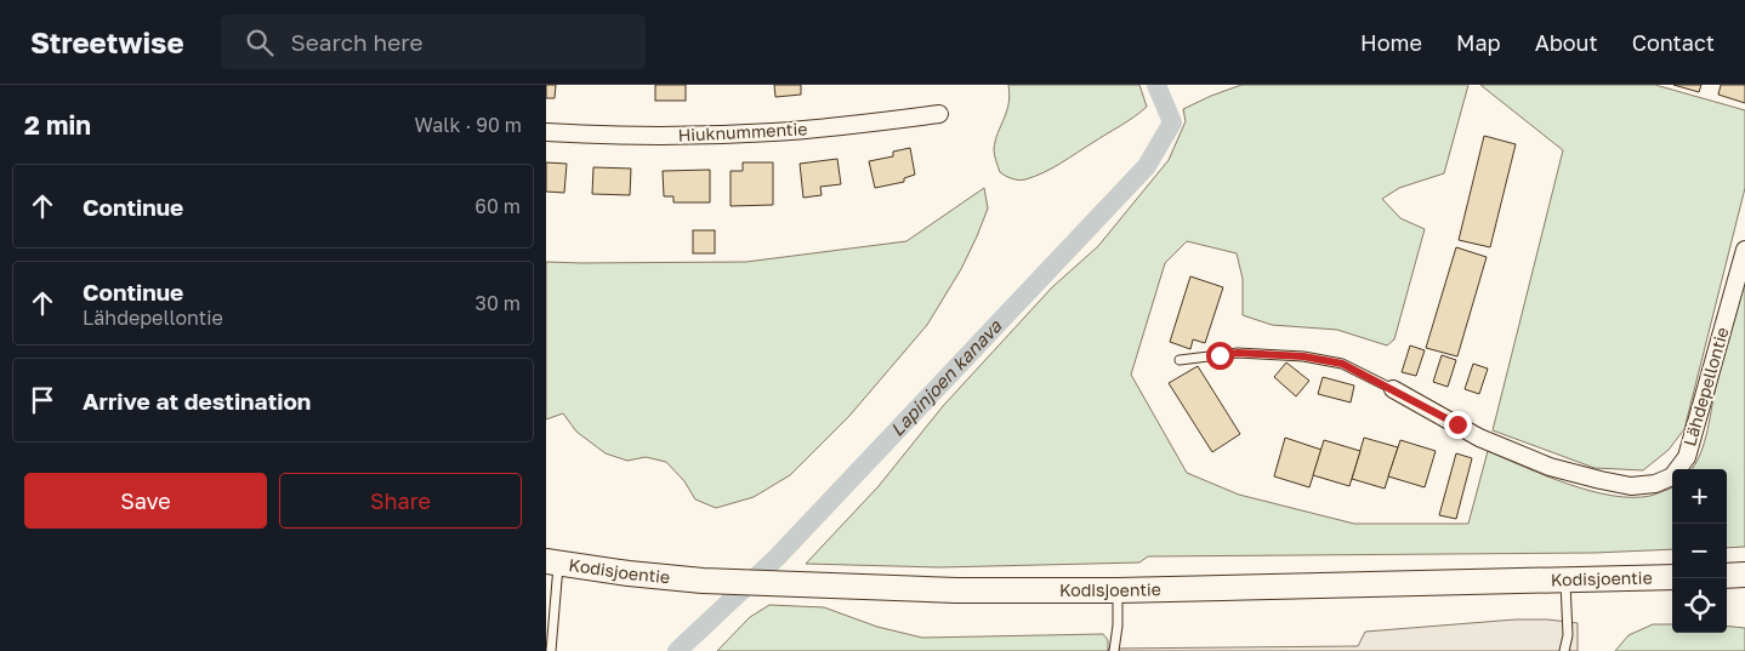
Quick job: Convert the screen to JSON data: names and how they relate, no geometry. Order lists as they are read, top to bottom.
{
  "streets": {
    "street": ["Hiuknummentie", "Lähdepellontie", "Kodisjoentie"]
  },
  "water": ["Lapinjoen kanava"],
  "page": {
    "header": "Streetwise",
    "search": "Search here",
    "nav": [
      "Home",
      "Map",
      "About",
      "Contact"
    ],
    "heading": ["2 min", "Walk · 90 m"],
    "list": [
      ["Continue", "60 m"],
      ["Continue", "Lähdepellontie", "30 m"],
      "Arrive at destination"
    ],
    "buttons": ["Save", "Share"],
    "map_buttons": ["+", "−"]
  }
}
